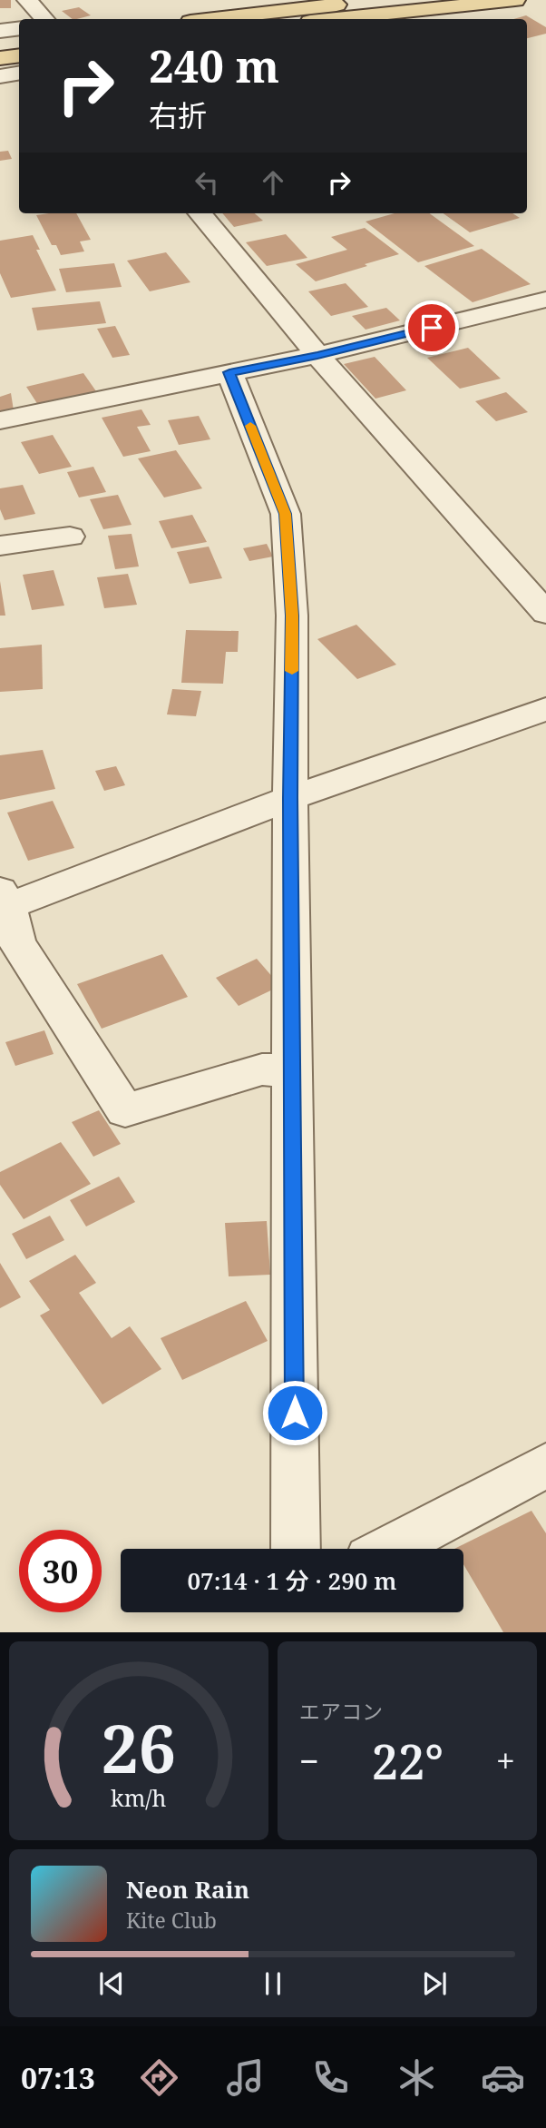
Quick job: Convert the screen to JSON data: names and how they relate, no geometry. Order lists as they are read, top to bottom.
{
  "page": {
    "turn": ["240 m", "右折"],
    "limit": "30",
    "trip": "07:14 · 1 分 · 290 m",
    "tile": "エアコン",
    "heat": ["−", "22°", "+"],
    "song": ["Neon Rain", "Kite Club"],
    "tabs": "07:13",
    "gauge": ["26", "km/h"]
  }
}
